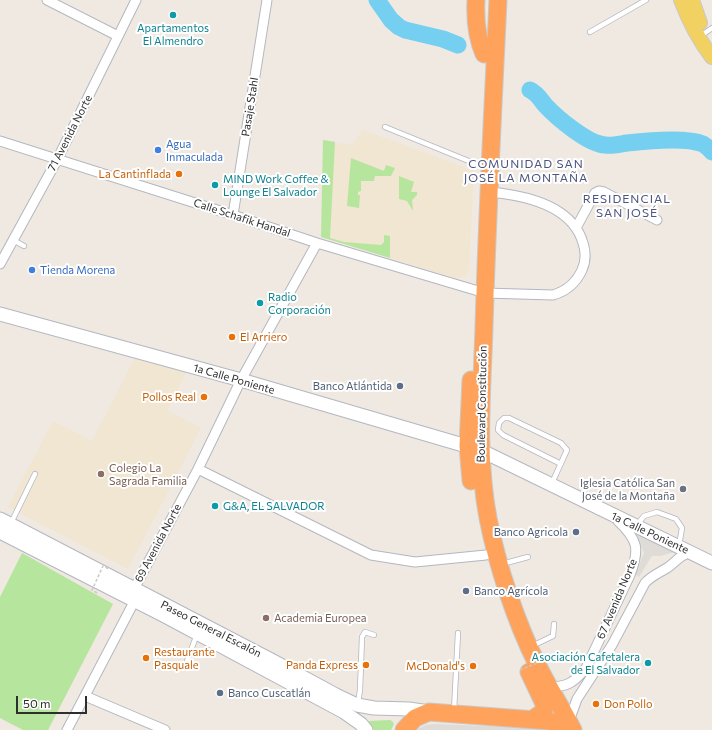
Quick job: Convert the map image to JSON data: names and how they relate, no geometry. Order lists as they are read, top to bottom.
{
  "streets": {
    "highway": ["Boulevard Constitución"],
    "main road": ["1a Calle Poniente", "Paseo General Escalón"],
    "street": [
      "Pasaje Stahl",
      "71 Avenida Norte",
      "Calle Schafik Handal",
      "69 Avenida Norte",
      "67 Avenida Norte"
    ]
  },
  "crossings": [
    ["Pasaje Stahl", "Calle Schafik Handal"],
    ["71 Avenida Norte", "Calle Schafik Handal"],
    ["Calle Schafik Handal", "Boulevard Constitución"],
    ["Calle Schafik Handal", "69 Avenida Norte"],
    ["1a Calle Poniente", "Boulevard Constitución"],
    ["1a Calle Poniente", "69 Avenida Norte"],
    ["1a Calle Poniente", "67 Avenida Norte"],
    ["Boulevard Constitución", "67 Avenida Norte"],
    ["69 Avenida Norte", "Paseo General Escalón"]
  ],
  "districts": ["COMUNIDAD SAN JOSÉ LA MONTAÑA", "RESIDENCIAL SAN JOSÉ"],
  "places": [
    "Apartamentos El Almendro",
    "Agua Inmaculada",
    "La Cantinflada",
    "MIND Work Coffee & Lounge El Salvador",
    "Tienda Morena",
    "Radio Corporación",
    "El Arriero",
    "Banco Atlántida",
    "Pollos Real",
    "Colegio La Sagrada Familia",
    "Iglesia Católica San José de la Montaña",
    "G&A, EL SALVADOR",
    "Banco Agricola",
    "Banco Agrícola",
    "Academia Europea",
    "Restaurante Pasquale",
    "Asociación Cafetalera de El Salvador",
    "Panda Express",
    "McDonald's",
    "Banco Cuscatlán",
    "Don Pollo"
  ],
  "scale_bar": "50 m"
}
